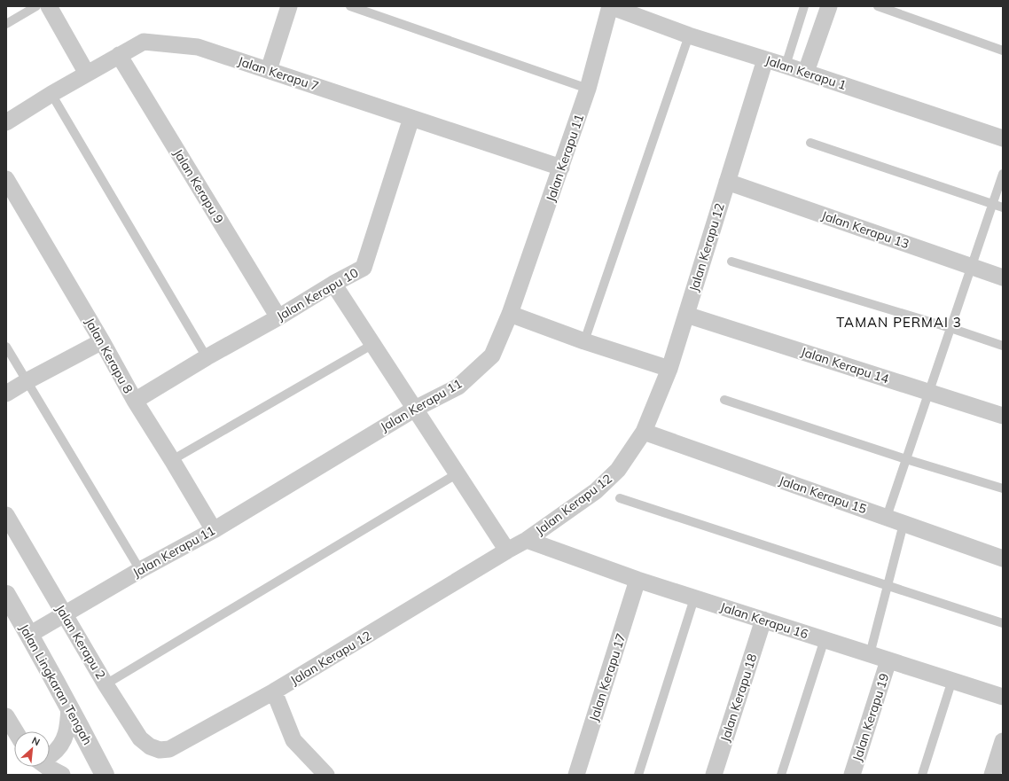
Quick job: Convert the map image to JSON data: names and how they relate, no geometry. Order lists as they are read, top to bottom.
{
  "streets": {
    "street": [
      "Jalan Kerapu 1",
      "Jalan Kerapu 7",
      "Jalan Kerapu 11",
      "Jalan Kerapu 9",
      "Jalan Kerapu 13",
      "Jalan Kerapu 12",
      "Jalan Kerapu 10",
      "Jalan Kerapu 8",
      "Jalan Kerapu 14",
      "Jalan Kerapu 15",
      "Jalan Kerapu 16",
      "Jalan Kerapu 2",
      "Jalan Kerapu 17",
      "Jalan Lingkaran Tengah",
      "Jalan Kerapu 18",
      "Jalan Kerapu 19"
    ]
  },
  "crossings": [
    ["Jalan Kerapu 1", "Jalan Kerapu 11"],
    ["Jalan Kerapu 1", "Jalan Kerapu 12"],
    ["Jalan Kerapu 7", "Jalan Kerapu 11"],
    ["Jalan Kerapu 7", "Jalan Kerapu 9"],
    ["Jalan Kerapu 7", "Jalan Kerapu 10"],
    ["Jalan Kerapu 11", "Jalan Kerapu 8"],
    ["Jalan Kerapu 11", "Jalan Kerapu 2"],
    ["Jalan Kerapu 11", "Jalan Lingkaran Tengah"],
    ["Jalan Kerapu 9", "Jalan Kerapu 10"],
    ["Jalan Kerapu 13", "Jalan Kerapu 12"],
    ["Jalan Kerapu 12", "Jalan Kerapu 14"],
    ["Jalan Kerapu 12", "Jalan Kerapu 15"],
    ["Jalan Kerapu 12", "Jalan Kerapu 16"],
    ["Jalan Kerapu 12", "Jalan Kerapu 2"],
    ["Jalan Kerapu 10", "Jalan Kerapu 8"],
    ["Jalan Kerapu 16", "Jalan Kerapu 17"],
    ["Jalan Kerapu 16", "Jalan Kerapu 18"],
    ["Jalan Kerapu 16", "Jalan Kerapu 19"]
  ],
  "districts": ["TAMAN PERMAI 3"],
  "north": "top right"
}
